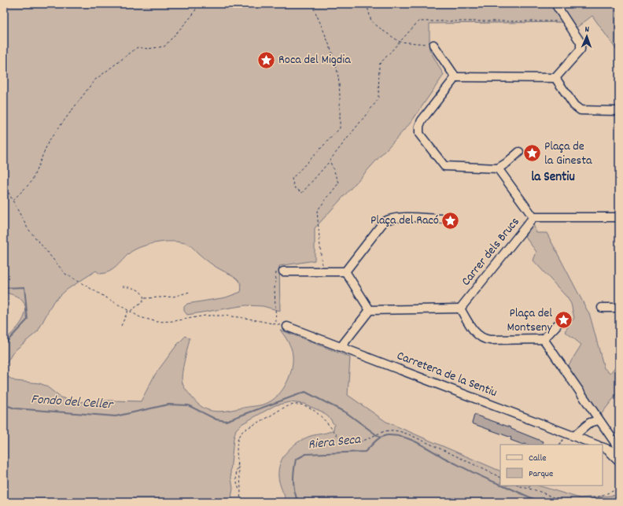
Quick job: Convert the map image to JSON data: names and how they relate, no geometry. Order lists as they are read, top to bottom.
{
  "streets": {
    "street": ["Carrer dels Brucs", "Carretera de la Sentiu"]
  },
  "districts": ["la Sentiu"],
  "water": ["Fondo del Celler", "Riera Seca"],
  "places": {
    "place": [
      "Roca del Migdia",
      "Plaça de la Ginesta",
      "Plaça del Racó",
      "Plaça del Montseny"
    ]
  },
  "legend": ["Calle", "Parque"],
  "north": "top"
}
